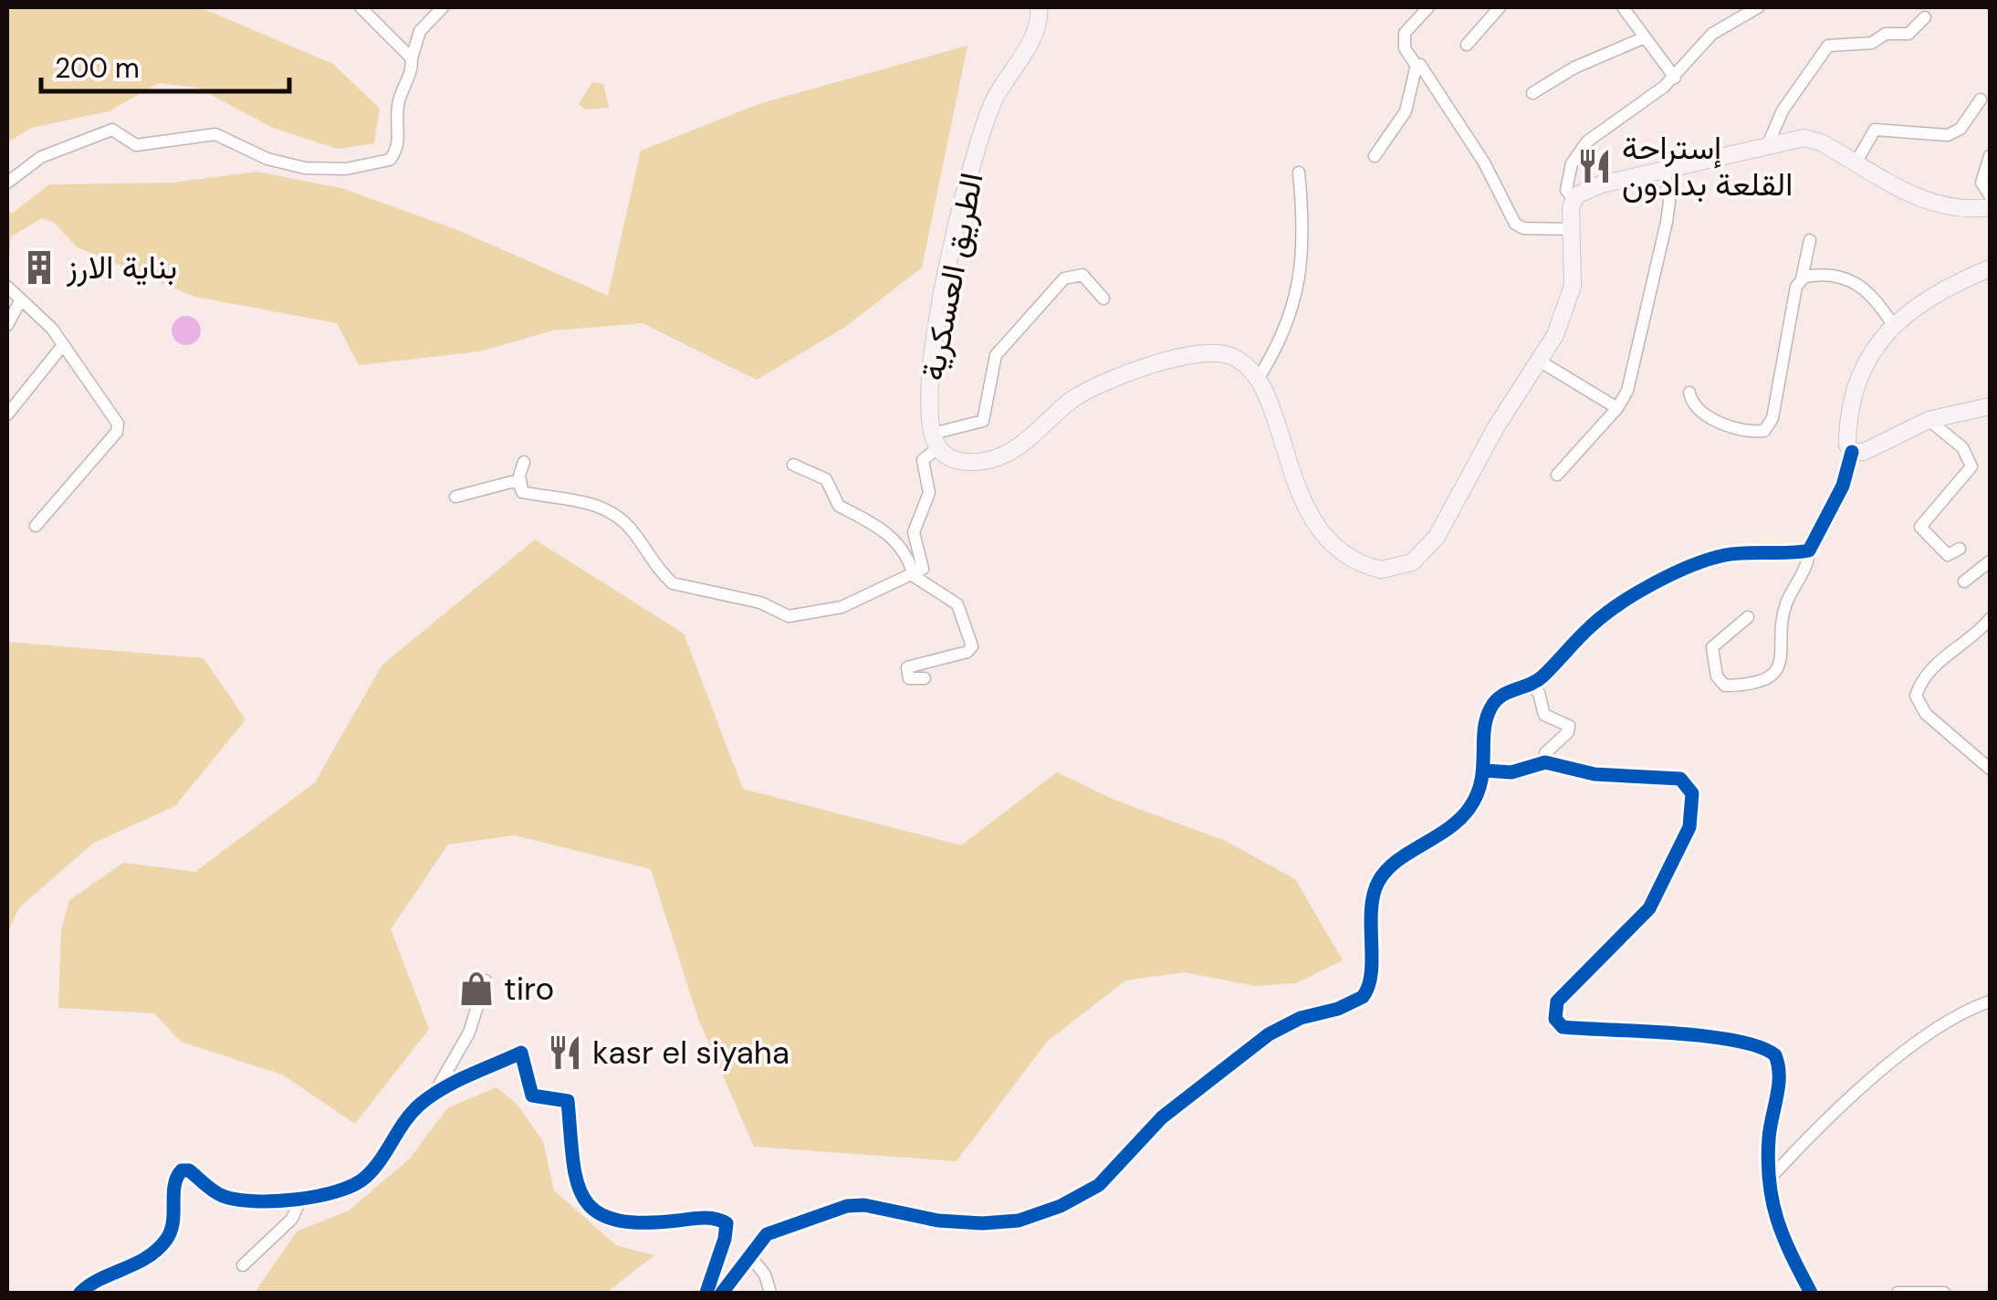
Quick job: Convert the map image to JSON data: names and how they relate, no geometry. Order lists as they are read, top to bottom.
{
  "streets": {
    "main road": ["الطريق العسكرية"]
  },
  "places": {
    "restaurant": ["إستراحة القلعة بدادون", "kasr el siyaha"],
    "building": ["بناية الارز"],
    "shop": ["tiro"]
  },
  "scale_bar": "200 m"
}
